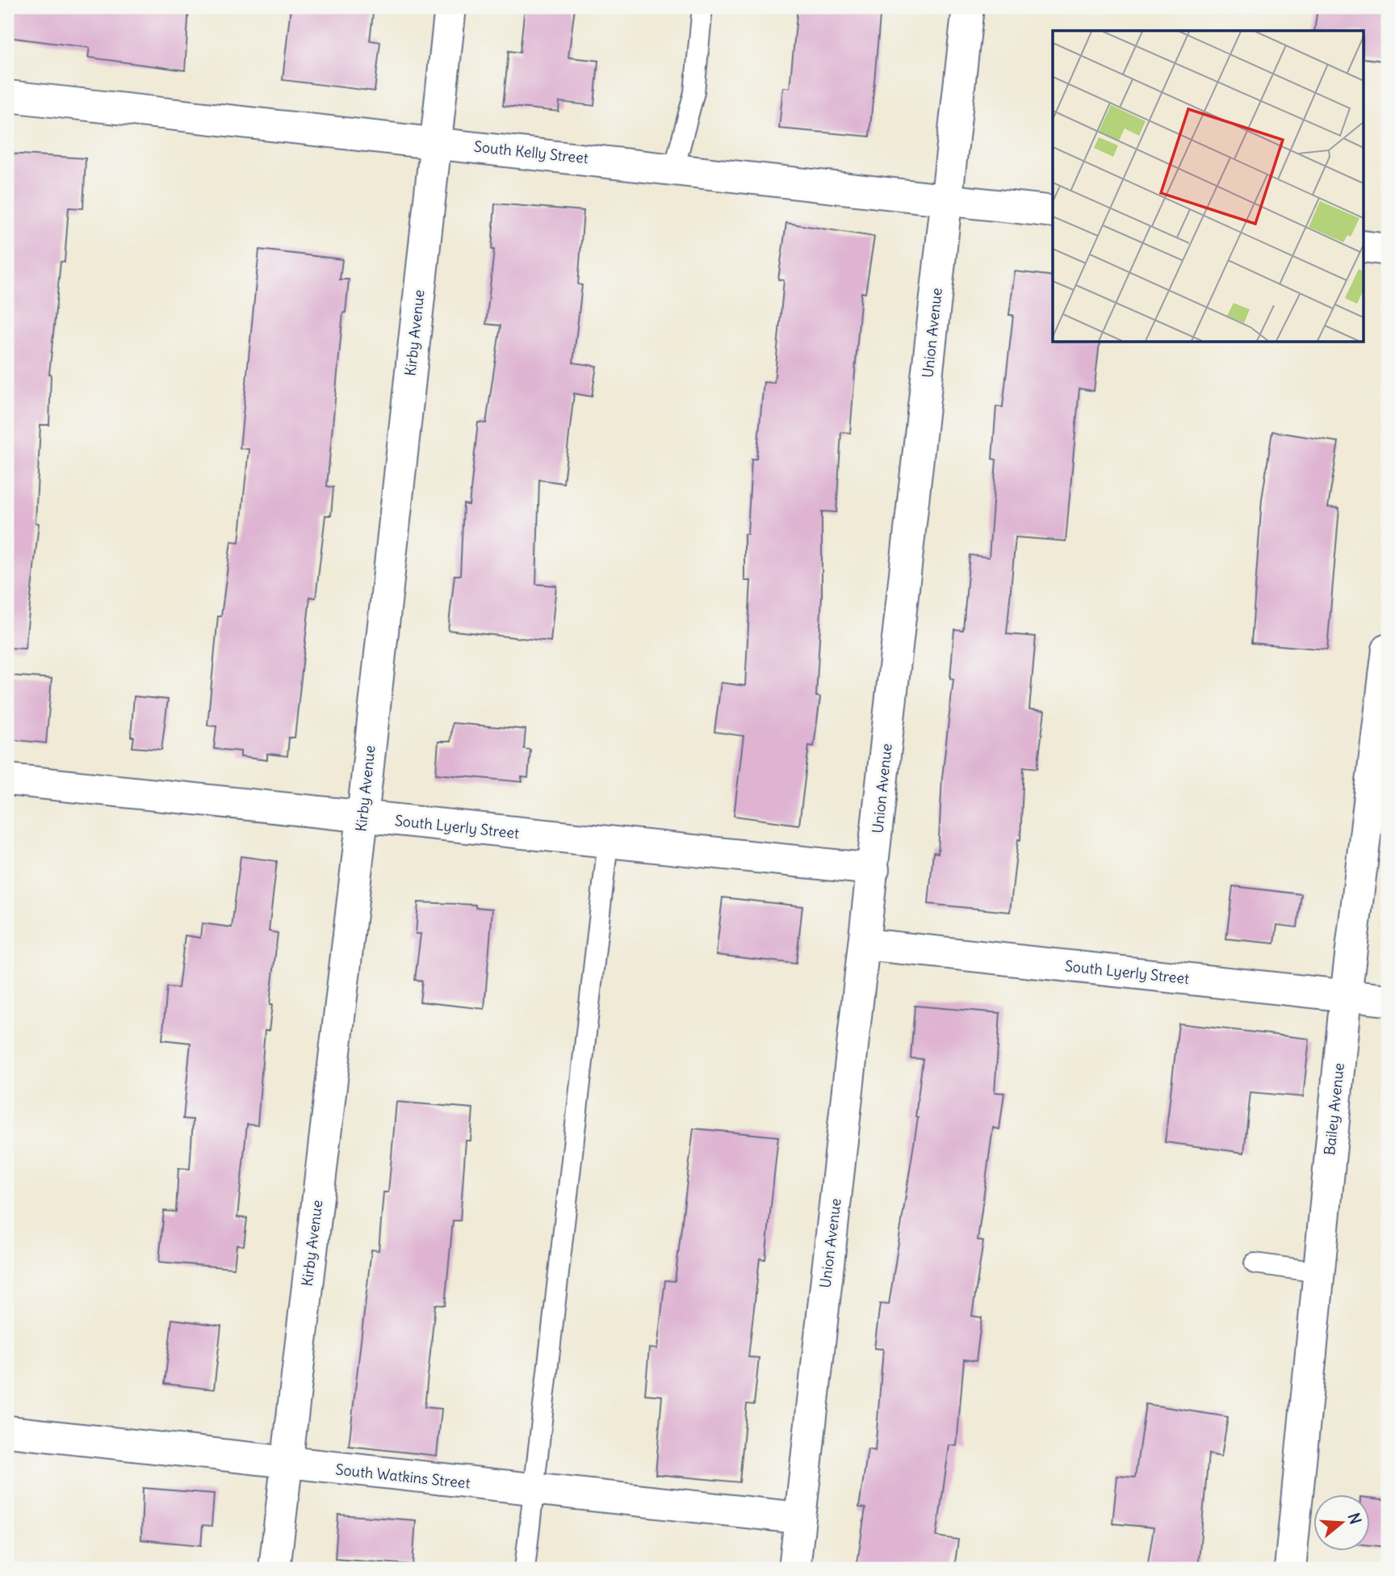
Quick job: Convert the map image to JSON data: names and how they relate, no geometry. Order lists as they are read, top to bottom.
{
  "streets": {
    "street": [
      "South Kelly Street",
      "Kirby Avenue",
      "Union Avenue",
      "South Lyerly Street",
      "Bailey Avenue",
      "South Watkins Street"
    ]
  },
  "crossings": [
    ["South Kelly Street", "Kirby Avenue"],
    ["South Kelly Street", "Union Avenue"],
    ["Kirby Avenue", "South Lyerly Street"],
    ["Kirby Avenue", "South Watkins Street"],
    ["Union Avenue", "South Lyerly Street"],
    ["Union Avenue", "South Watkins Street"],
    ["South Lyerly Street", "Bailey Avenue"]
  ],
  "north": "right"
}
